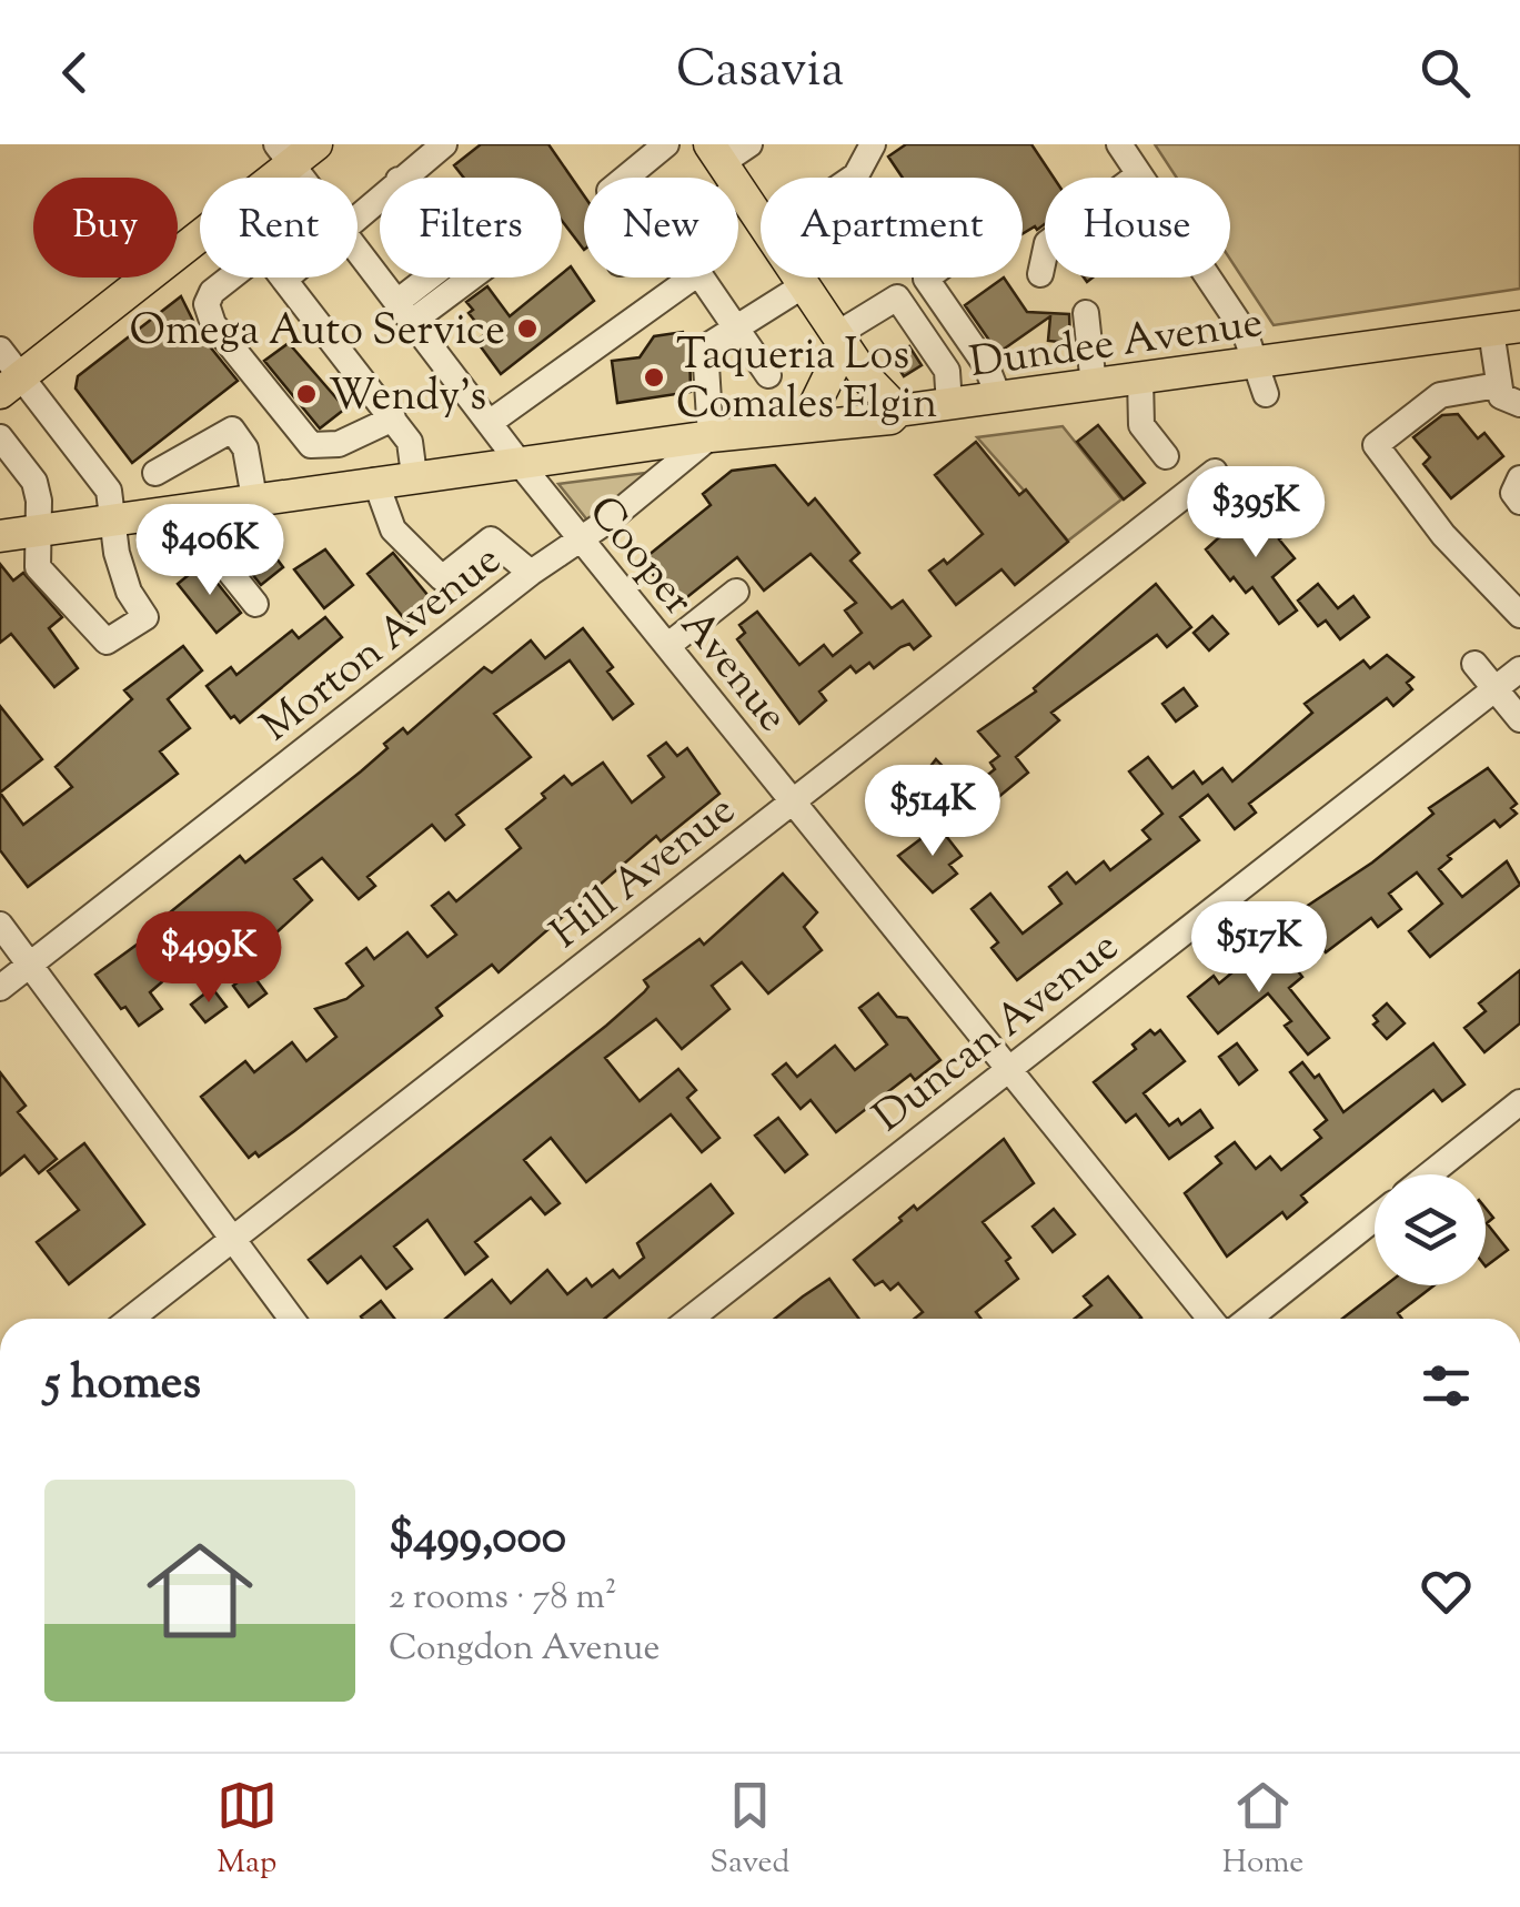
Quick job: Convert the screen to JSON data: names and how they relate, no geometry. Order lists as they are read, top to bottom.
{
  "streets": {
    "main road": ["Dundee Avenue"],
    "street": [
      "Cooper Avenue",
      "Morton Avenue",
      "Hill Avenue",
      "Duncan Avenue"
    ]
  },
  "crossings": [
    ["Dundee Avenue", "Cooper Avenue"],
    ["Dundee Avenue", "Morton Avenue"],
    ["Cooper Avenue", "Morton Avenue"],
    ["Cooper Avenue", "Hill Avenue"],
    ["Cooper Avenue", "Duncan Avenue"]
  ],
  "places": ["Omega Auto Service", "Taqueria Los Comales Elgin", "Wendy's"],
  "page": {
    "header": "Casavia",
    "chip": [
      "Buy",
      "Rent",
      "Filters",
      "New",
      "Apartment",
      "House"
    ],
    "price": [
      "$395K",
      "$406K",
      "$514K",
      "$517K",
      "$499K"
    ],
    "heading": "5 homes",
    "list": [
      {
        "name": "$499,000",
        "note": "2 rooms · 78 m² · Congdon Avenue"
      }
    ],
    "tabs": ["Map", "Saved", "Home"]
  }
}
